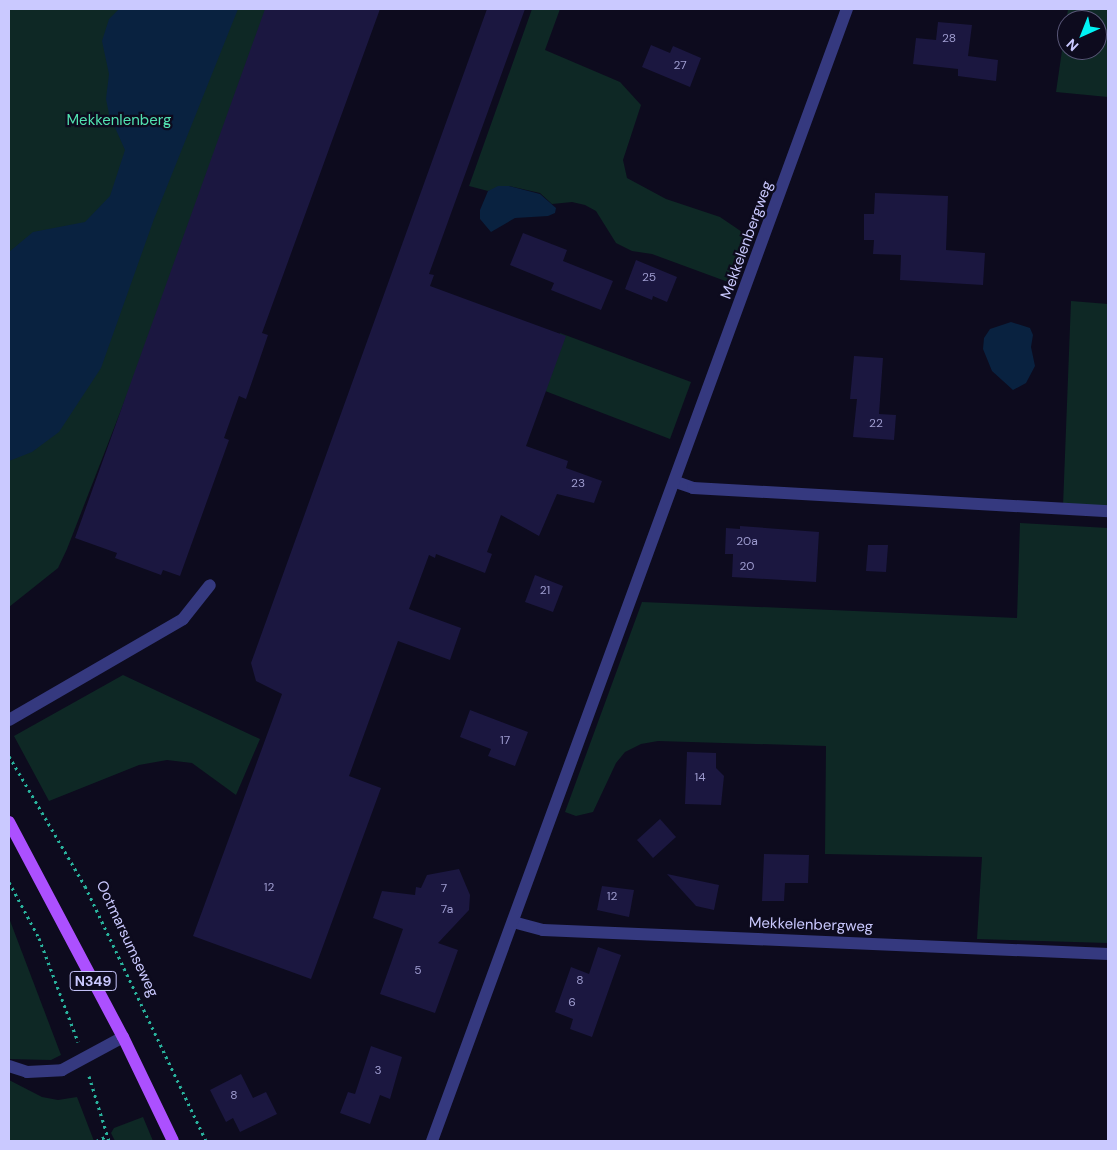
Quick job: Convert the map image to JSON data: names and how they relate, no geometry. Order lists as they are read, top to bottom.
{
  "streets": {
    "main road": ["N349"],
    "street": ["Mekkelenbergweg"],
    "path": ["Ootmarsumseweg"]
  },
  "parks": ["Mekkenlenberg"],
  "house_numbers": [
    "28",
    "27",
    "25",
    "22",
    "23",
    "20a",
    "20",
    "21",
    "17",
    "14",
    "12",
    "7",
    "12",
    "7a",
    "5",
    "8",
    "6",
    "3",
    "8"
  ],
  "north": "bottom left"
}
